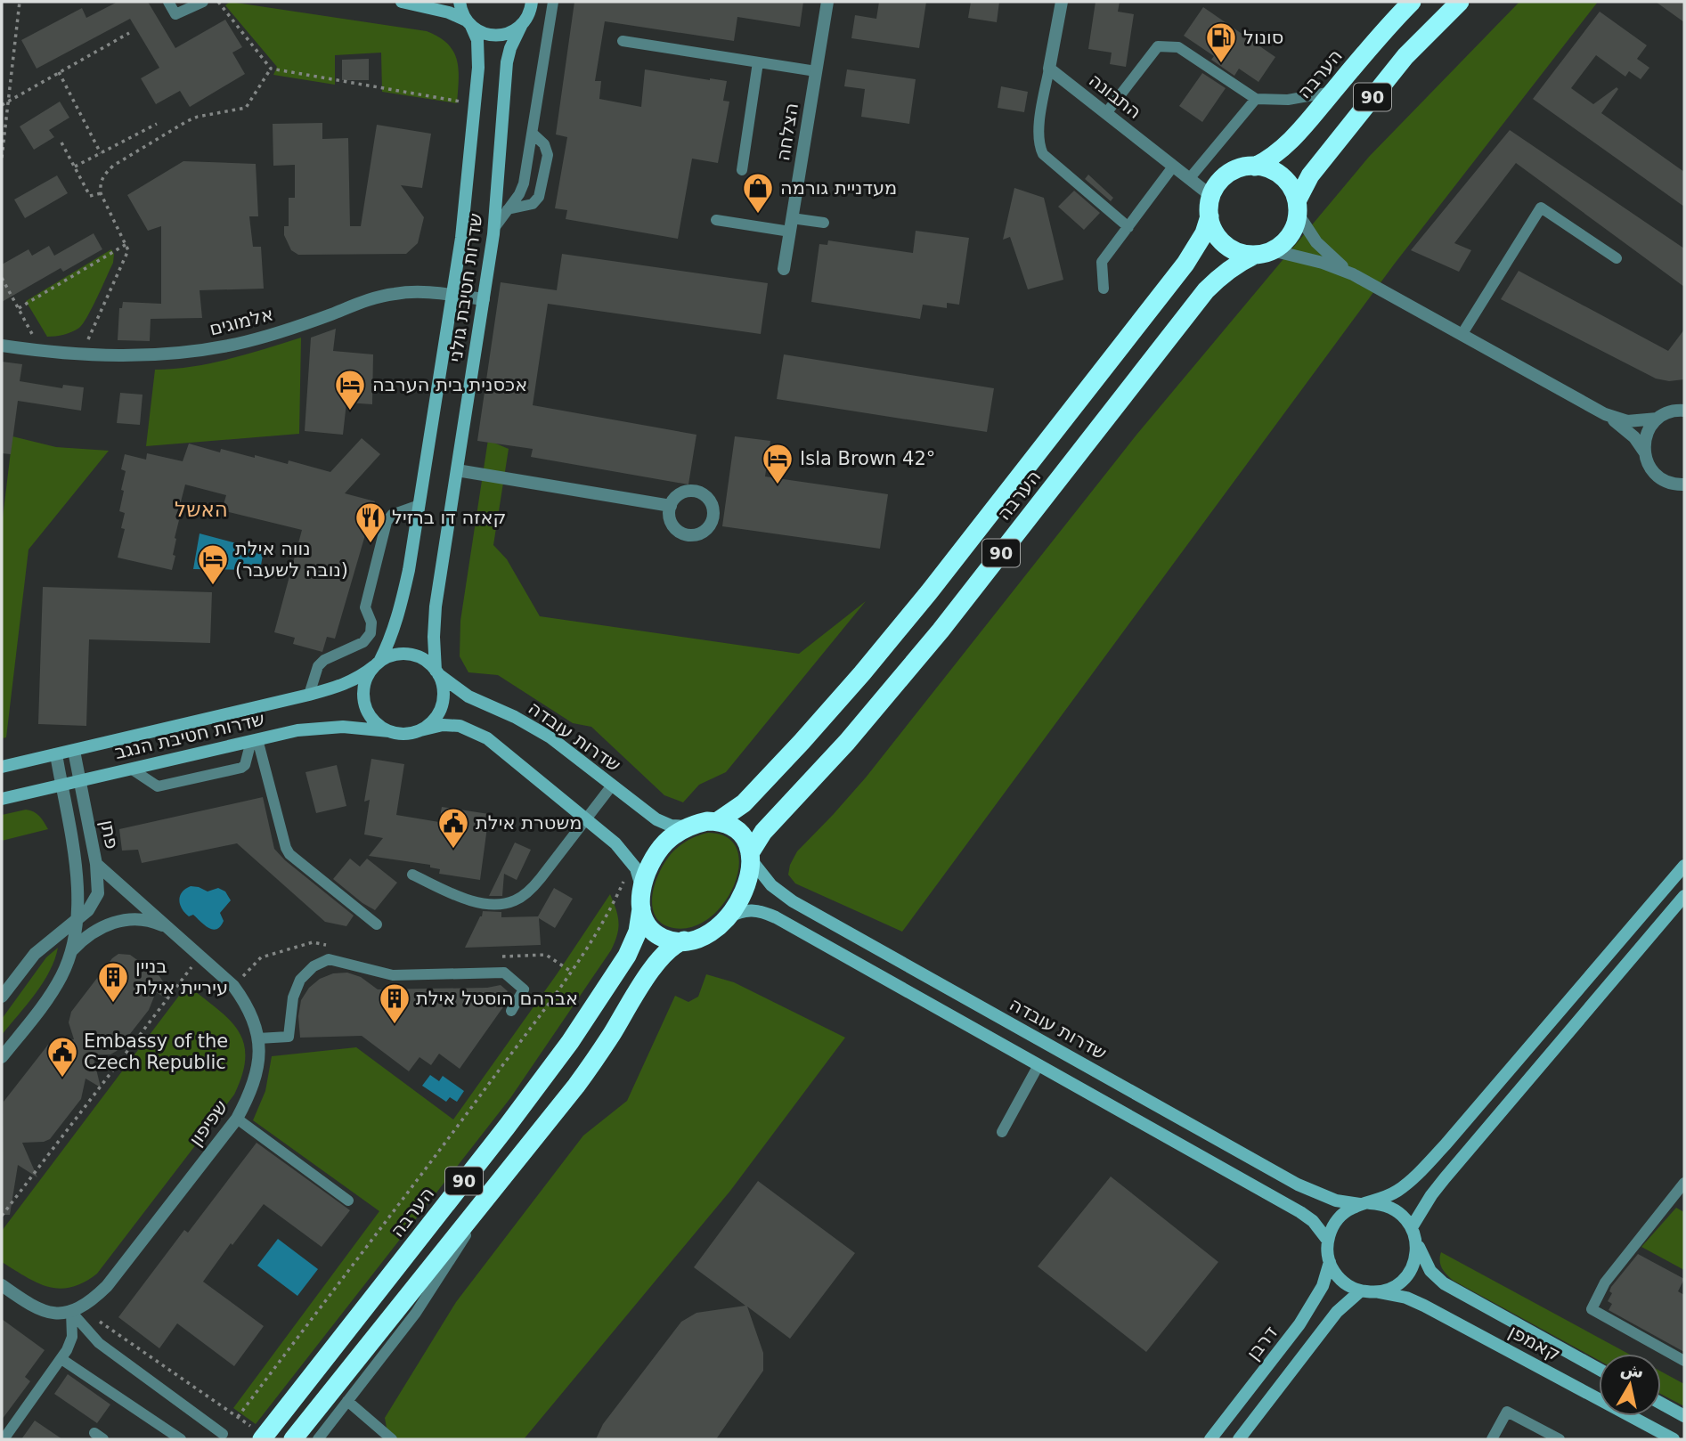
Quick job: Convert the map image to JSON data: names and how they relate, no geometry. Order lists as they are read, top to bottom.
{
  "streets": {
    "highway": ["הערבה", "90"],
    "street": [
      "התבונה",
      "הצלחה",
      "שדרות חטיבת גולני",
      "אלמוגים",
      "שדרות חטיבת הנגב",
      "שדרות עובדה",
      "פתן",
      "שפיפון",
      "דרבן",
      "קאמפן"
    ]
  },
  "crossings": [
    ["הערבה", "התבונה"],
    ["הערבה", "90"],
    ["הערבה", "שדרות עובדה"],
    ["התבונה", "90"],
    ["90", "שדרות עובדה"],
    ["שדרות חטיבת גולני", "אלמוגים"],
    ["שדרות חטיבת גולני", "שדרות חטיבת הנגב"],
    ["שדרות חטיבת גולני", "שדרות עובדה"],
    ["שדרות חטיבת הנגב", "שדרות עובדה"],
    ["שדרות חטיבת הנגב", "פתן"],
    ["שדרות עובדה", "דרבן"],
    ["שדרות עובדה", "קאמפן"],
    ["פתן", "שפיפון"],
    ["דרבן", "קאמפן"]
  ],
  "districts": ["האשל"],
  "places": {
    "fuel station": ["סונול"],
    "shop": ["מעדניית גורמה"],
    "hotel": ["אכסנית בית הערבה", "Isla Brown 42°", "נווה אילת (נובה לשעבר)"],
    "restaurant": ["קאזה דו ברזיל"],
    "public building": ["משטרת אילת", "Embassy of the Czech Republic"],
    "building": ["בניין עיריית אילת", "אברהם הוסטל אילת"]
  },
  "north": "top"
}
